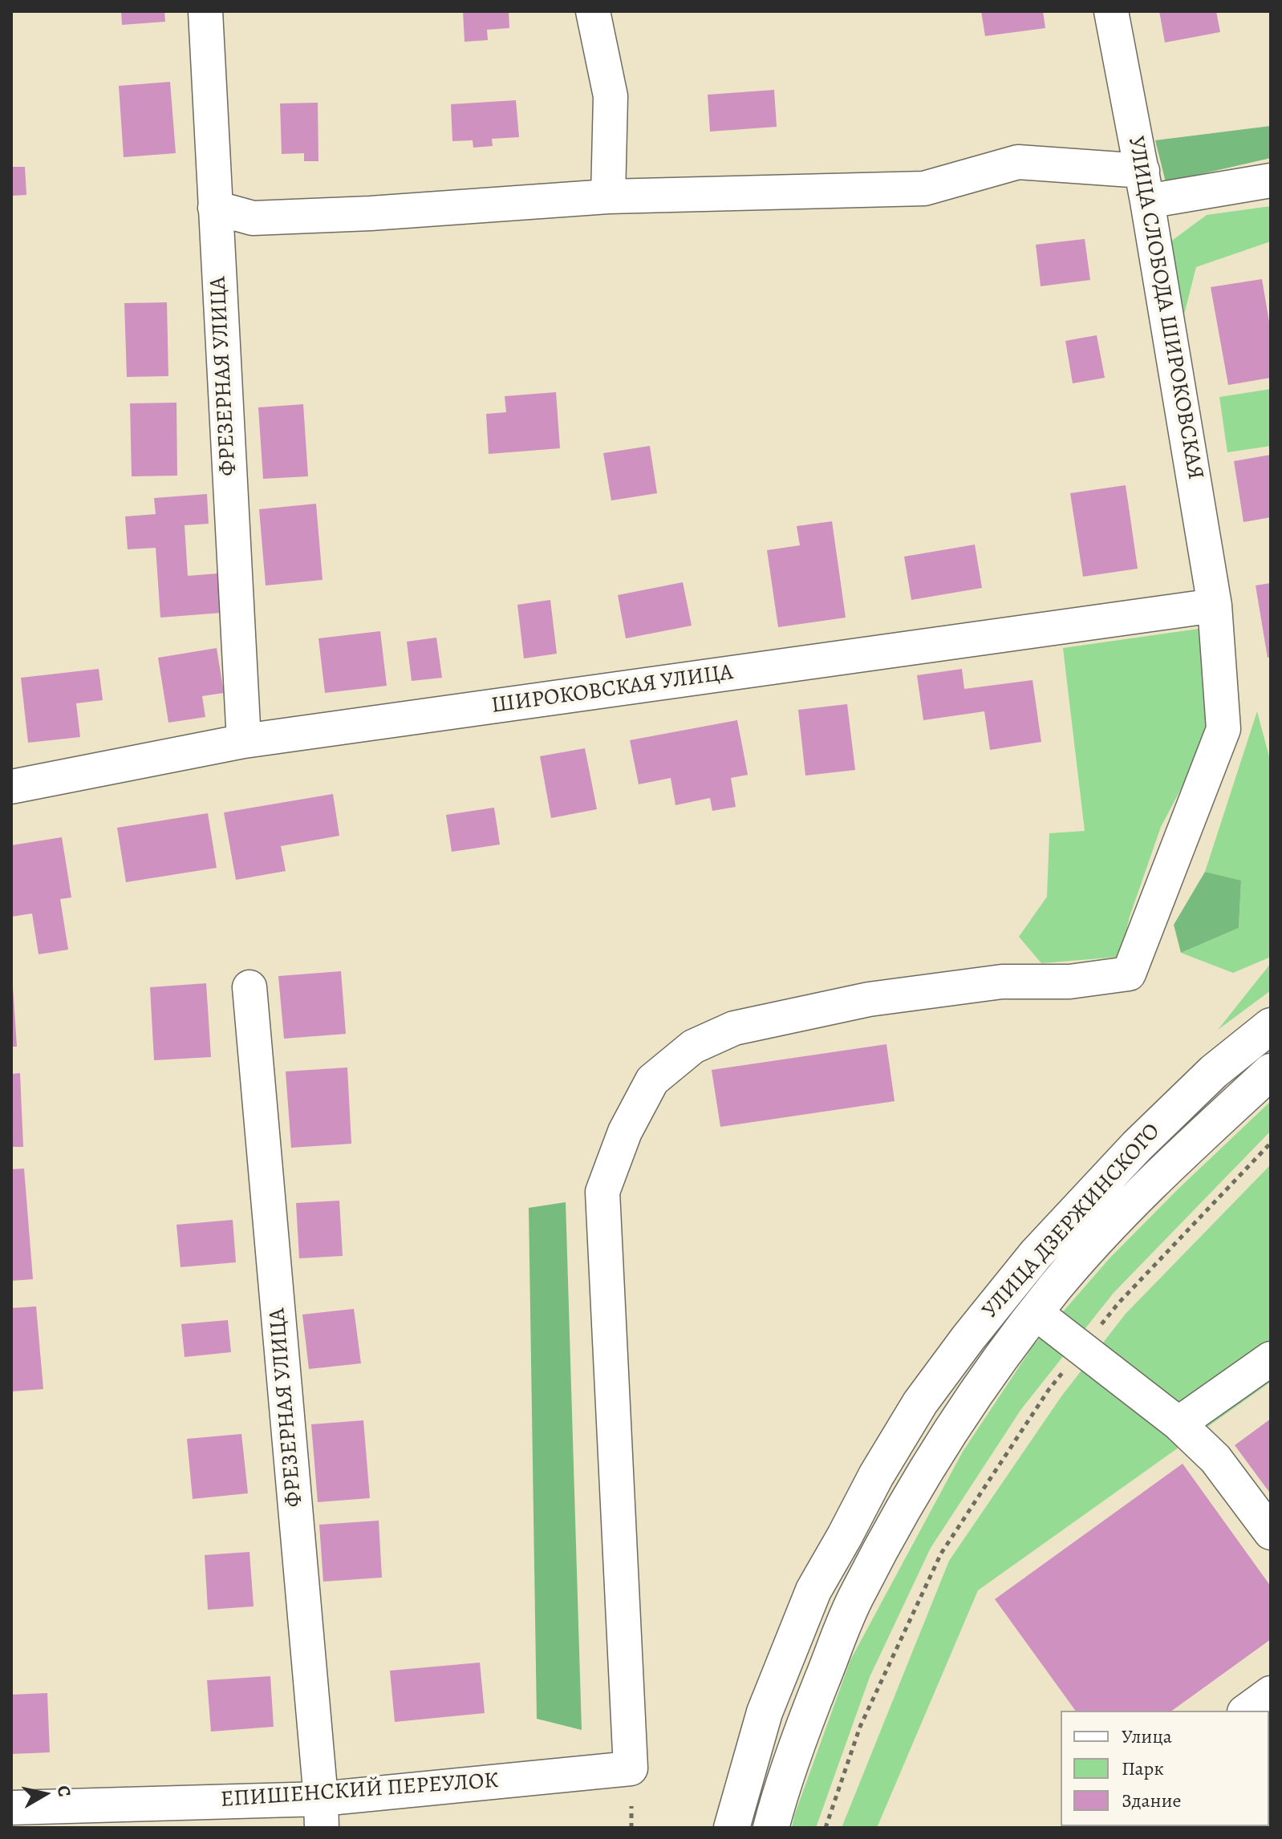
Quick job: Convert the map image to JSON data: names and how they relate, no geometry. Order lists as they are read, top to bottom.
{
  "streets": {
    "highway": ["УЛИЦА ДЗЕРЖИНСКОГО"],
    "street": [
      "УЛИЦА СЛОБОДА ШИРОКОВСКАЯ",
      "ФРЕЗЕРНАЯ УЛИЦА",
      "ШИРОКОВСКАЯ УЛИЦА",
      "ЕПИШЕНСКИЙ ПЕРЕУЛОК"
    ]
  },
  "crossings": [
    ["УЛИЦА СЛОБОДА ШИРОКОВСКАЯ", "ШИРОКОВСКАЯ УЛИЦА"],
    ["УЛИЦА СЛОБОДА ШИРОКОВСКАЯ", "ЕПИШЕНСКИЙ ПЕРЕУЛОК"],
    ["ФРЕЗЕРНАЯ УЛИЦА", "ШИРОКОВСКАЯ УЛИЦА"],
    ["ФРЕЗЕРНАЯ УЛИЦА", "ЕПИШЕНСКИЙ ПЕРЕУЛОК"]
  ],
  "legend": ["Улица", "Парк", "Здание"],
  "north": "right"
}
